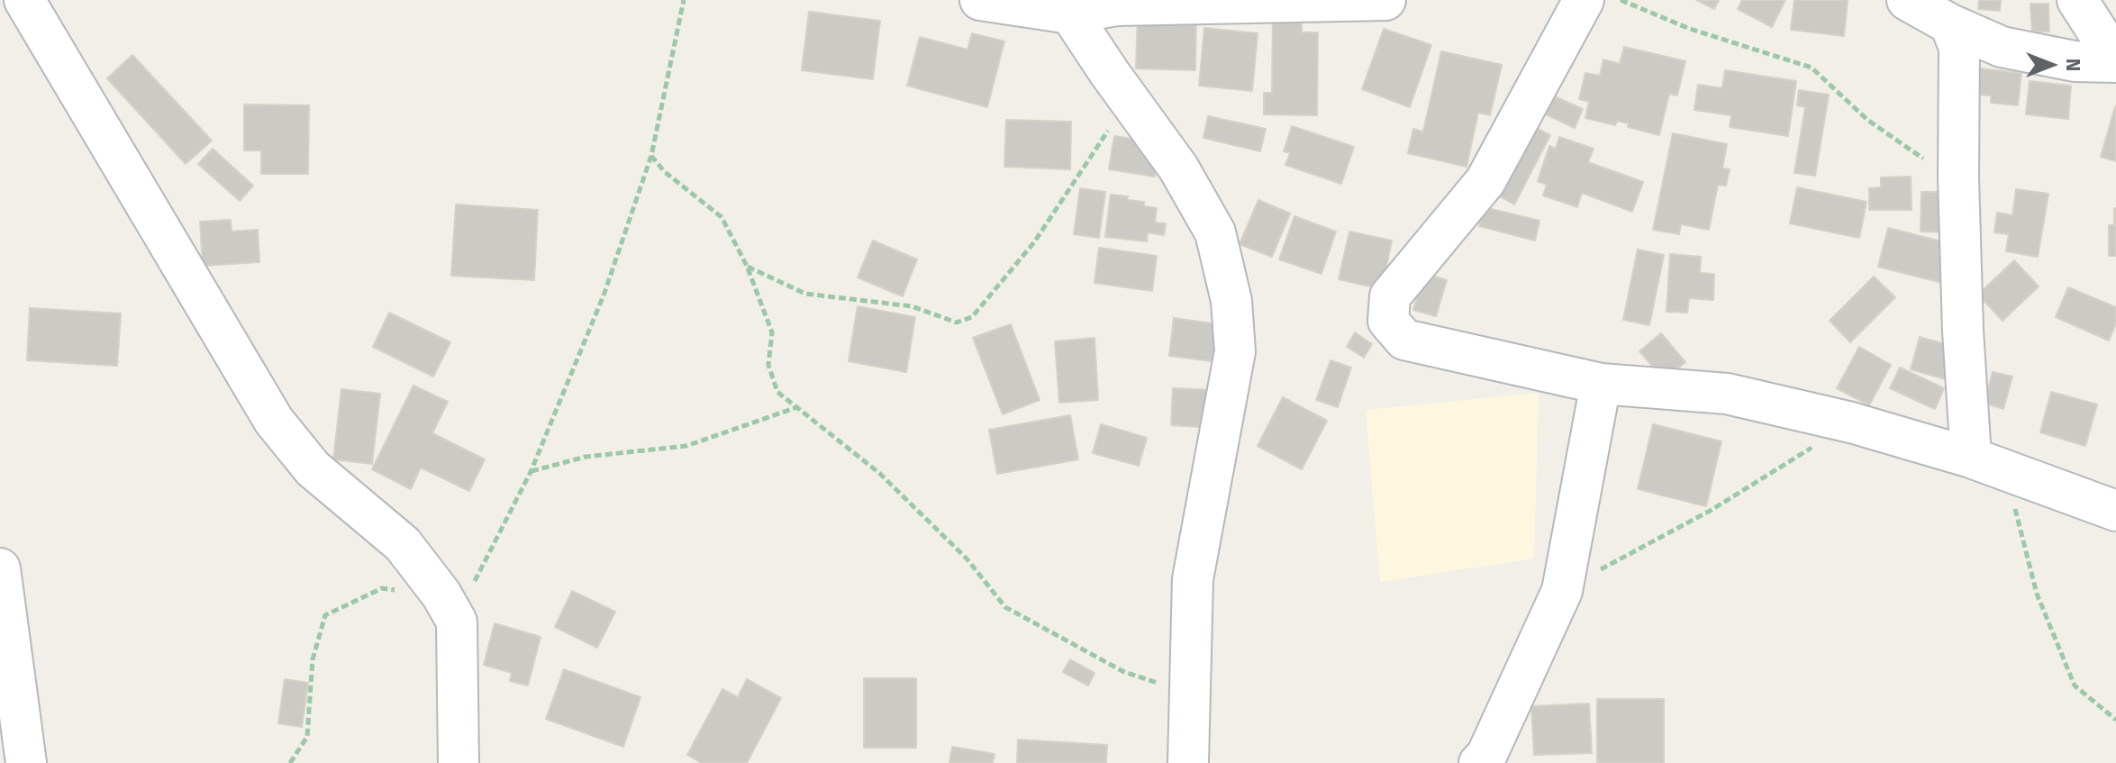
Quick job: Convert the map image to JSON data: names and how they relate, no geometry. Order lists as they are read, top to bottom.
{
  "north": "right"
}
